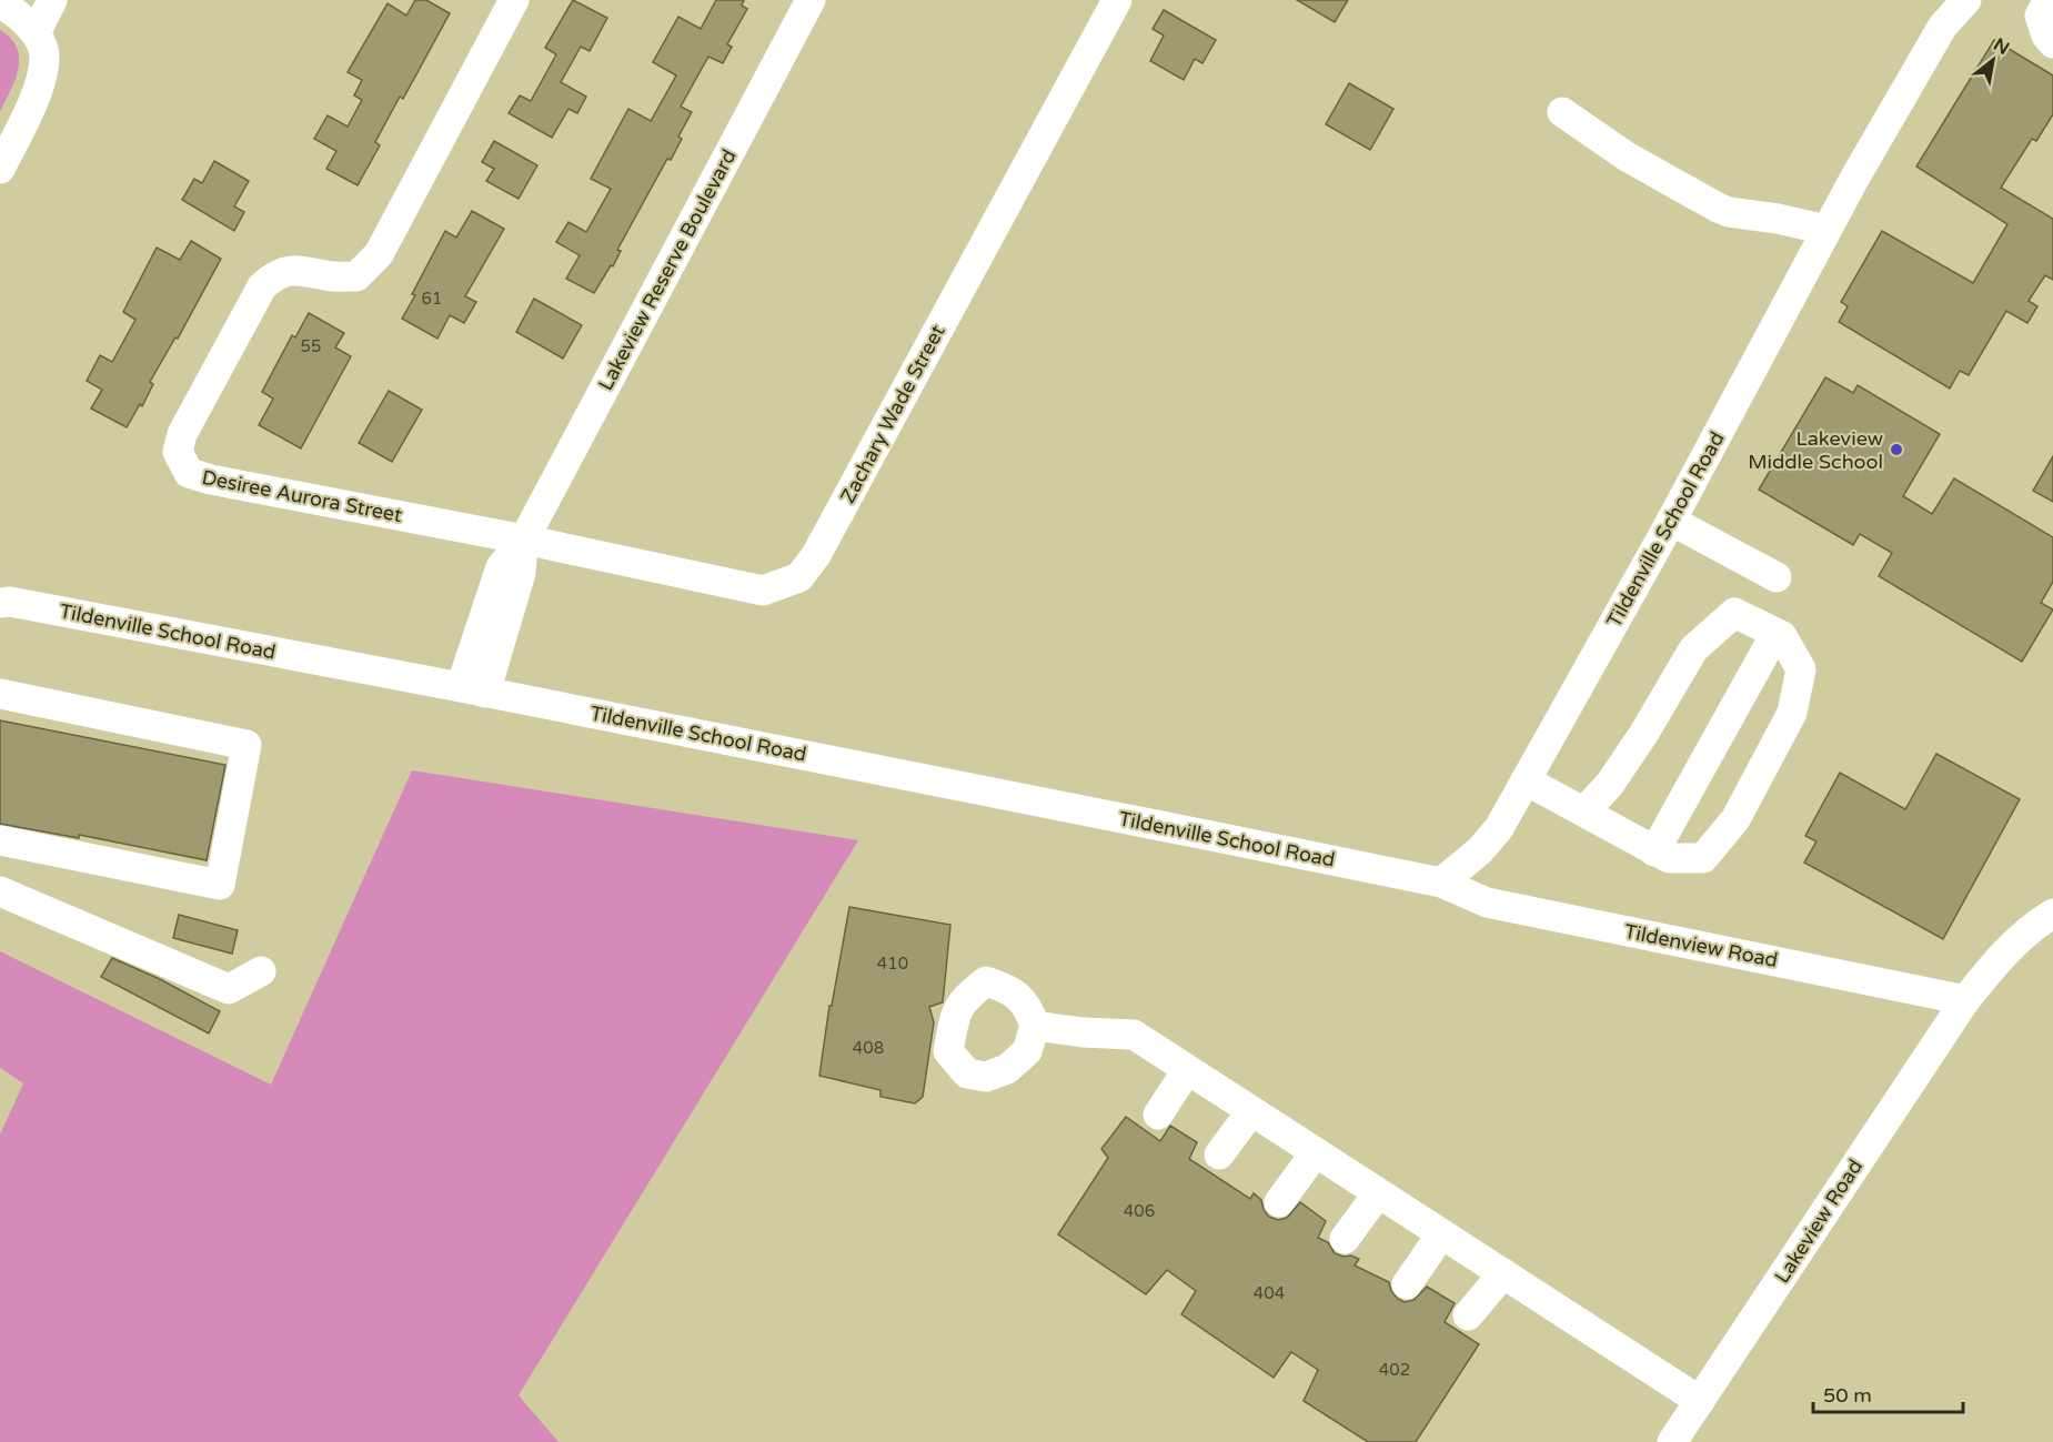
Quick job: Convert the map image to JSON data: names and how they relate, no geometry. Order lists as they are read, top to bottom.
{
  "streets": {
    "street": [
      "Lakeview Reserve Boulevard",
      "Zachary Wade Street",
      "Desiree Aurora Street",
      "Tildenville School Road",
      "Tildenview Road",
      "Lakeview Road"
    ]
  },
  "crossings": [
    ["Lakeview Reserve Boulevard", "Zachary Wade Street"],
    ["Lakeview Reserve Boulevard", "Desiree Aurora Street"],
    ["Lakeview Reserve Boulevard", "Tildenville School Road"],
    ["Zachary Wade Street", "Desiree Aurora Street"],
    ["Tildenville School Road", "Tildenview Road"],
    ["Tildenview Road", "Lakeview Road"]
  ],
  "places": ["Lakeview Middle School"],
  "house_numbers": [
    "61",
    "55",
    "410",
    "408",
    "406",
    "404",
    "402"
  ],
  "scale_bar": "50 m",
  "north": "top right"
}
